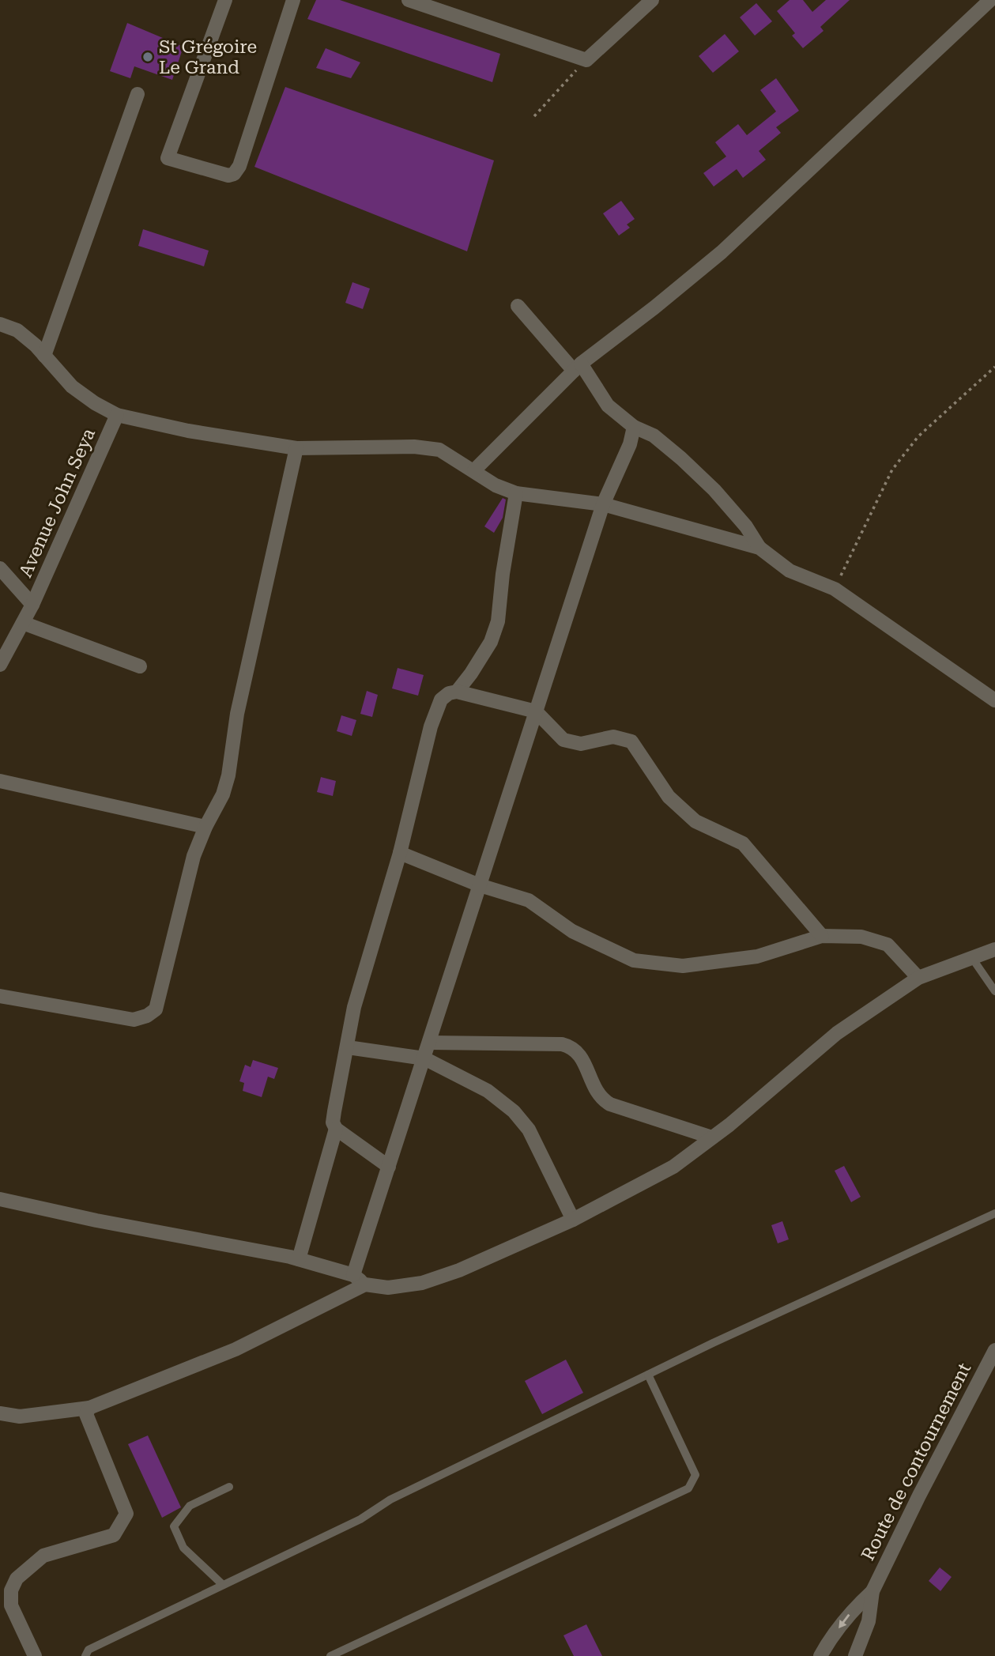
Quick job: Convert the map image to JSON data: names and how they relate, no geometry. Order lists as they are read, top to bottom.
{
  "streets": {
    "street": ["Avenue John Seya", "Route de contournement"]
  },
  "places": ["St Grégoire Le Grand"]
}
